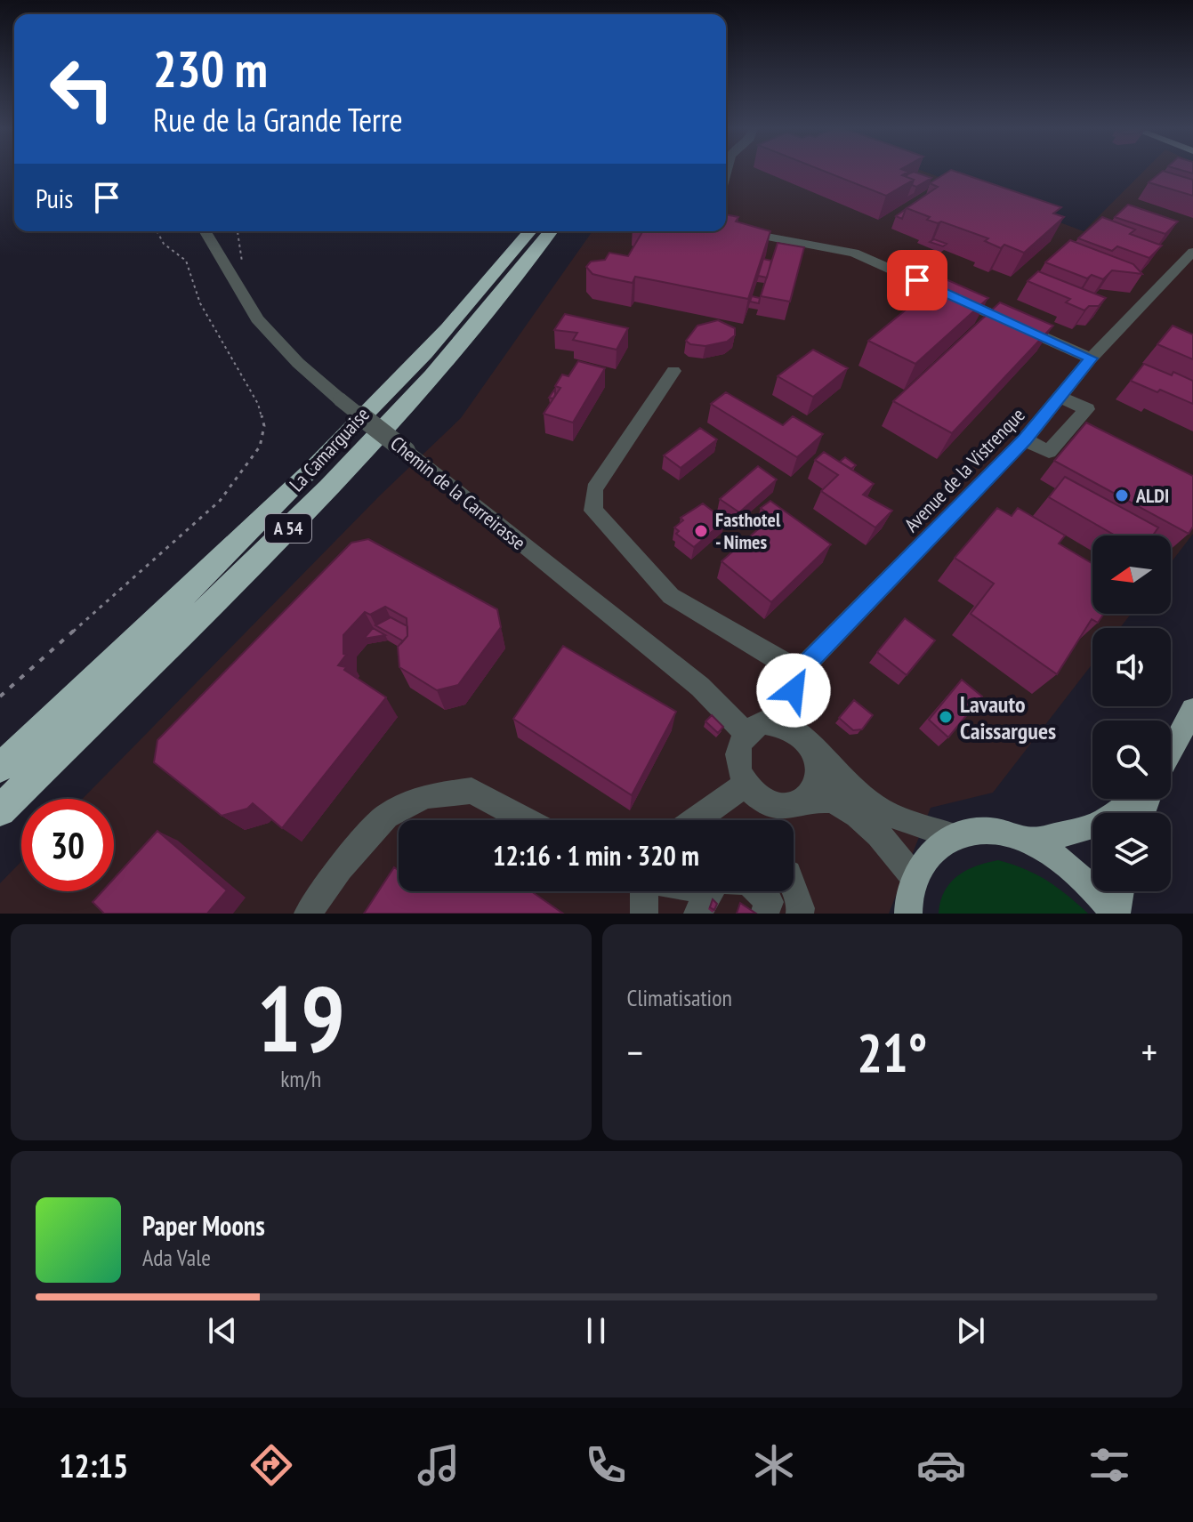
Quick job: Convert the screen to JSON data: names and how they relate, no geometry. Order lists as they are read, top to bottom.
{
  "streets": {
    "highway": ["La Camarguaise", "A 54"],
    "street": ["Avenue de la Vistrenque", "Chemin de la Carreirasse"]
  },
  "crossings": [
    ["Avenue de la Vistrenque", "Chemin de la Carreirasse"]
  ],
  "places": ["ALDI", "Fasthotel - Nimes", "Lavauto Caissargues"],
  "north": "left",
  "page": {
    "turn": ["230 m", "Rue de la Grande Terre"],
    "then": "Puis",
    "limit": "30",
    "trip": "12:16 · 1 min · 320 m",
    "tile": [
      ["19", "km/h"],
      "Climatisation"
    ],
    "heat": ["−", "21°", "+"],
    "song": ["Paper Moons", "Ada Vale"],
    "tabs": "12:15"
  }
}
